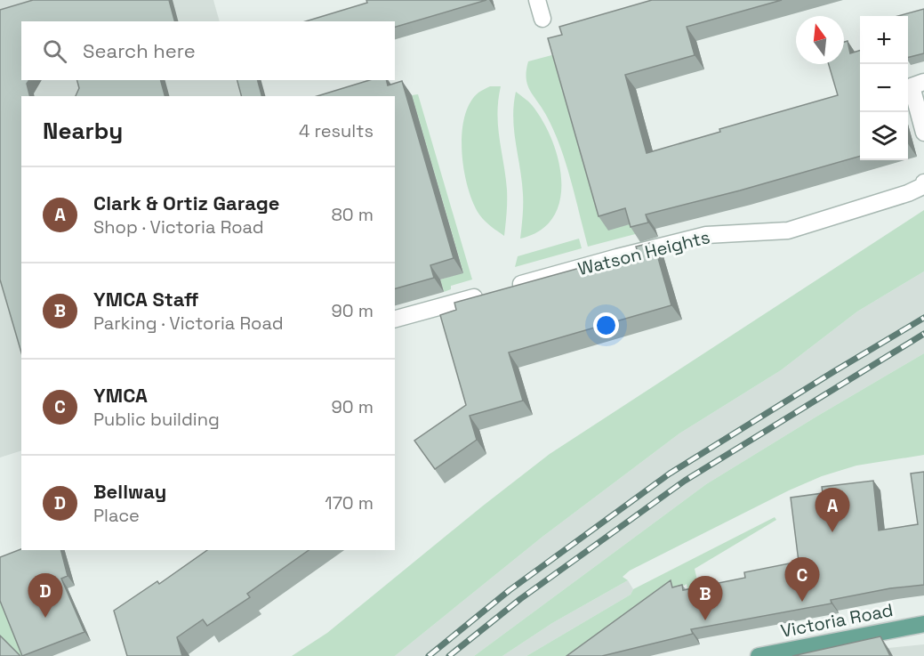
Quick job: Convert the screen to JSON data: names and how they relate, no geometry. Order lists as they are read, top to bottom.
{
  "streets": {
    "main road": ["Victoria Road"],
    "street": ["Watson Heights"]
  },
  "north": "top",
  "page": {
    "map_buttons": ["+", "−"],
    "search": "Search here",
    "heading": ["Nearby", "4 results"],
    "list": [
      {
        "mark": "A",
        "name": "Clark & Ortiz Garage",
        "note": "Shop · Victoria Road",
        "value": "80 m"
      },
      {
        "mark": "B",
        "name": "YMCA Staff",
        "note": "Parking · Victoria Road",
        "value": "90 m"
      },
      {
        "mark": "C",
        "name": "YMCA",
        "note": "Public building",
        "value": "90 m"
      },
      {
        "mark": "D",
        "name": "Bellway",
        "note": "Place",
        "value": "170 m"
      }
    ],
    "pins": [
      "A",
      "C",
      "D",
      "B"
    ]
  }
}
